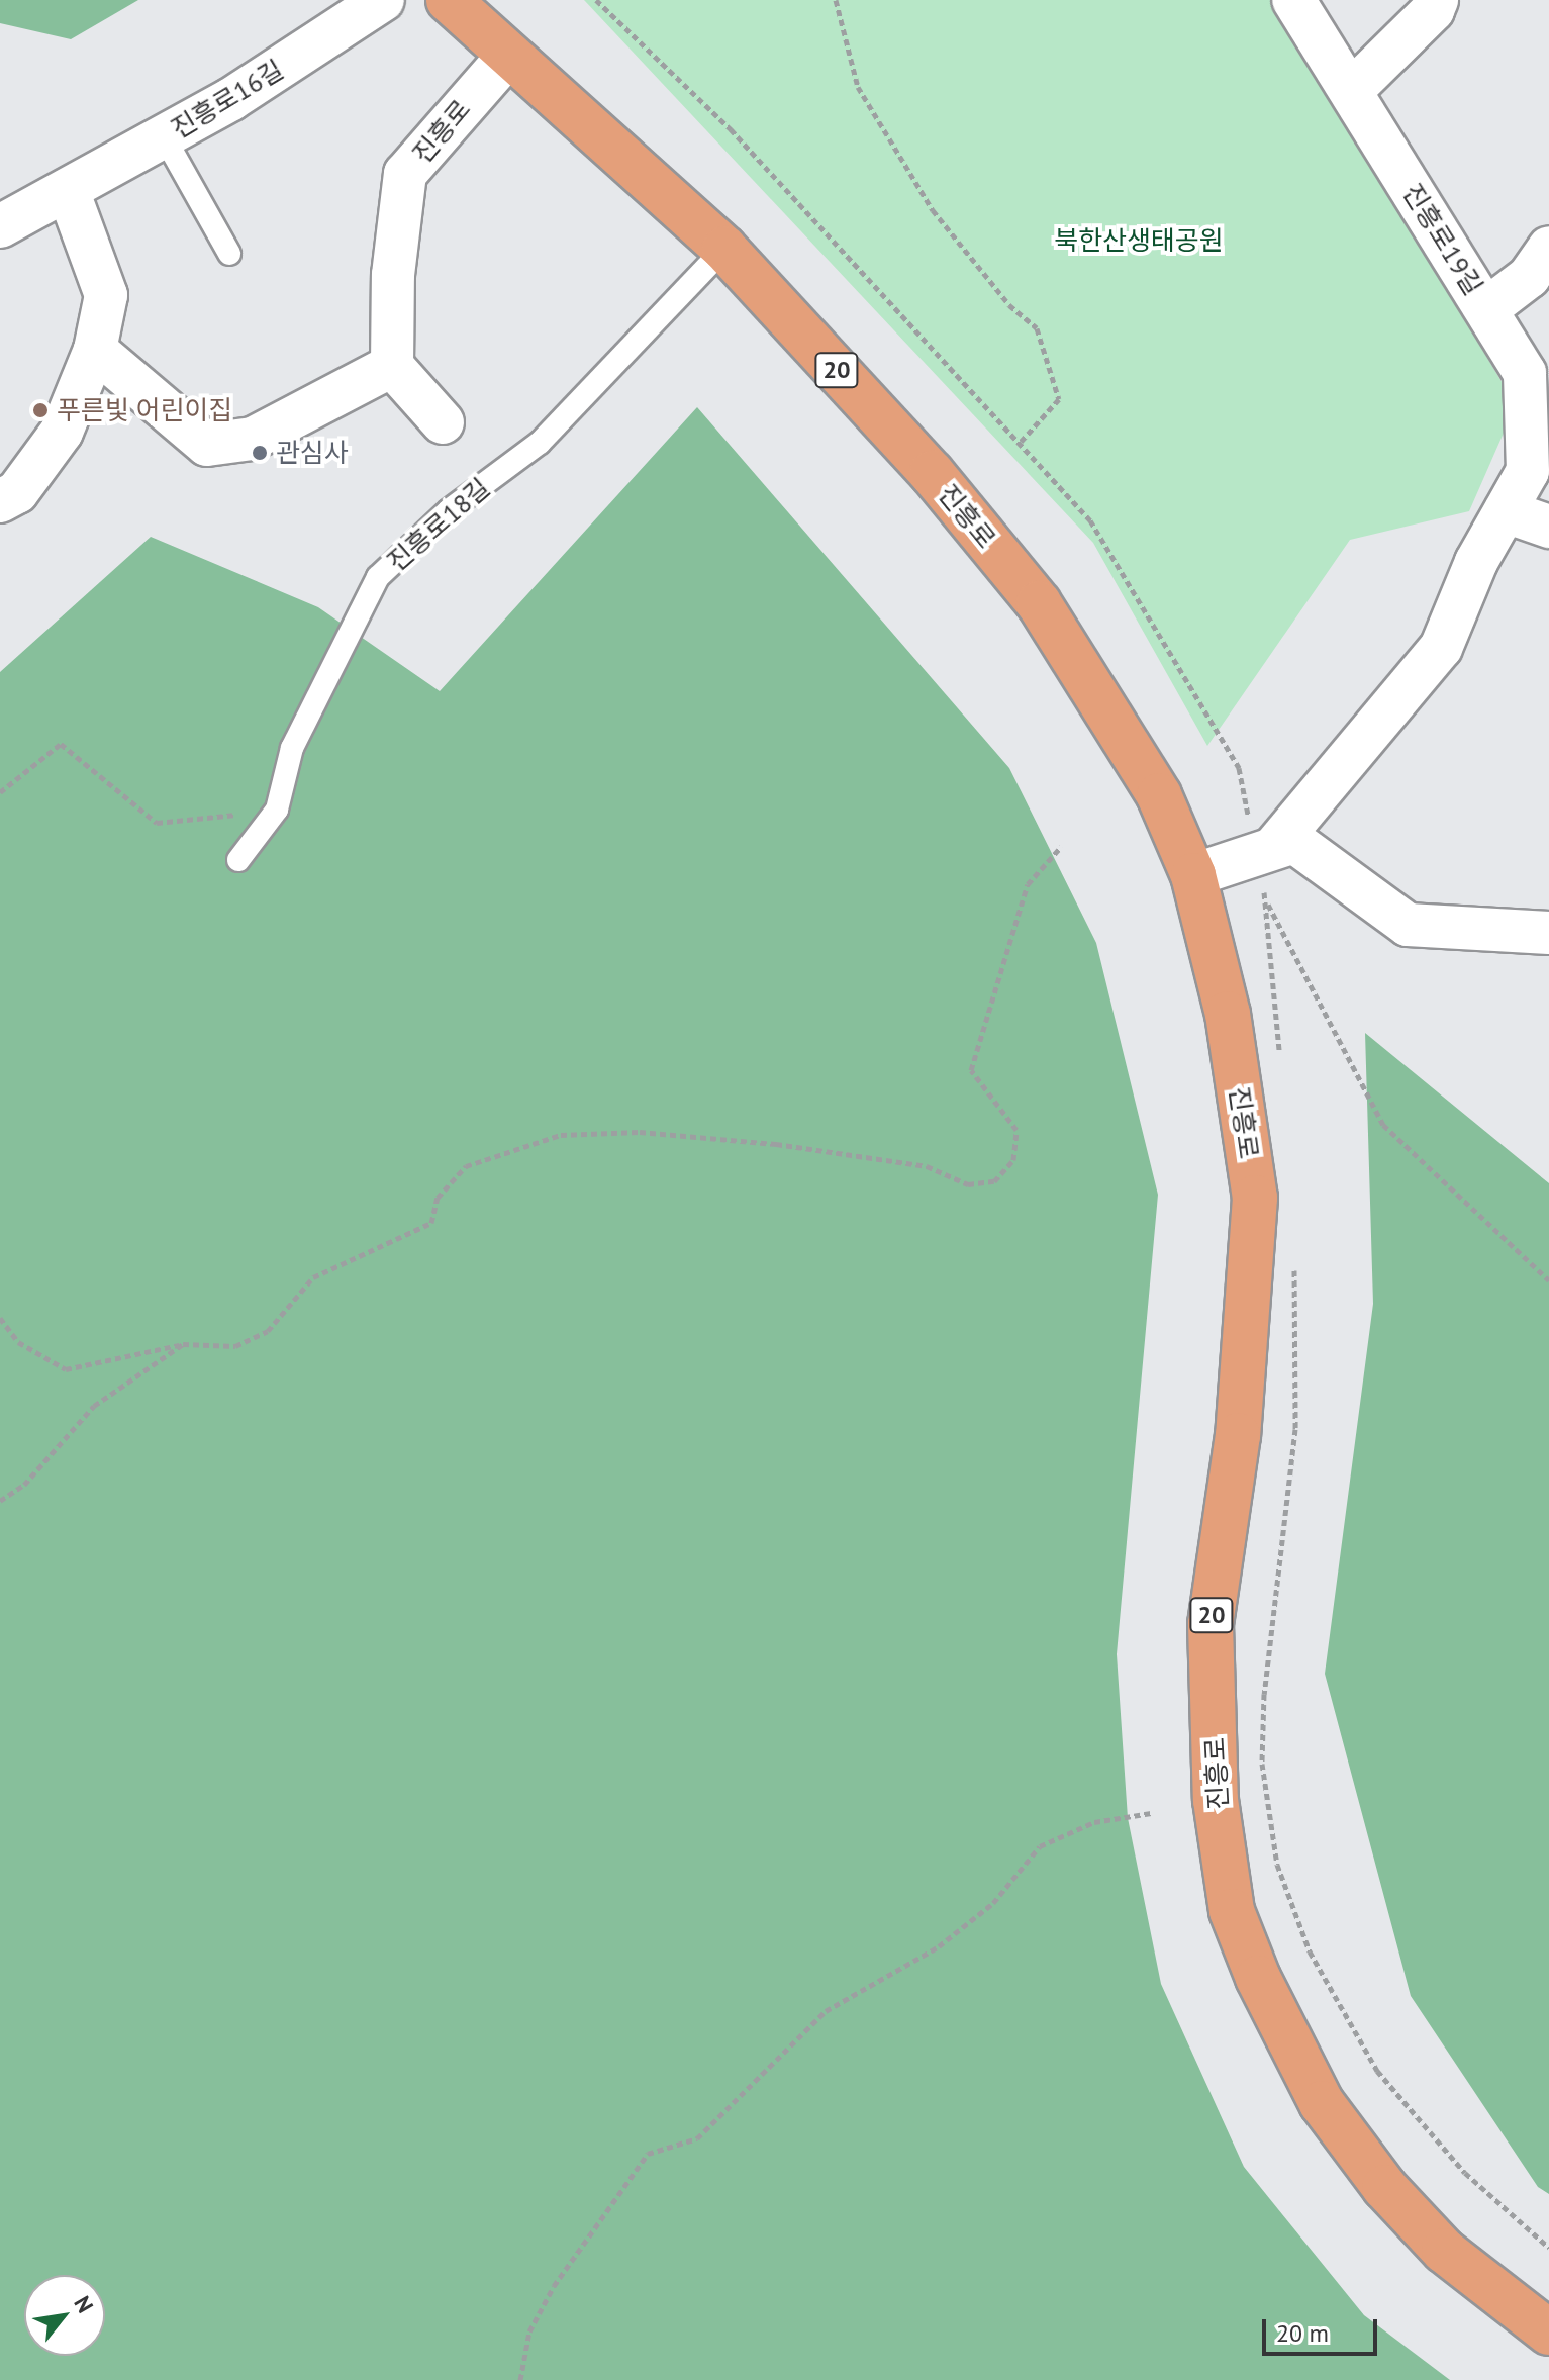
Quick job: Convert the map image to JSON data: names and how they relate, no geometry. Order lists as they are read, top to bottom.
{
  "streets": {
    "main road": ["진흥로", "20"],
    "street": ["진흥로16길", "진흥로19길"],
    "lane": ["진흥로18길"]
  },
  "crossings": [
    ["진흥로", "진흥로18길"]
  ],
  "parks": ["북한산생태공원"],
  "places": ["푸른빛 어린이집", "관심사"],
  "scale_bar": "20 m",
  "north": "top right"
}
